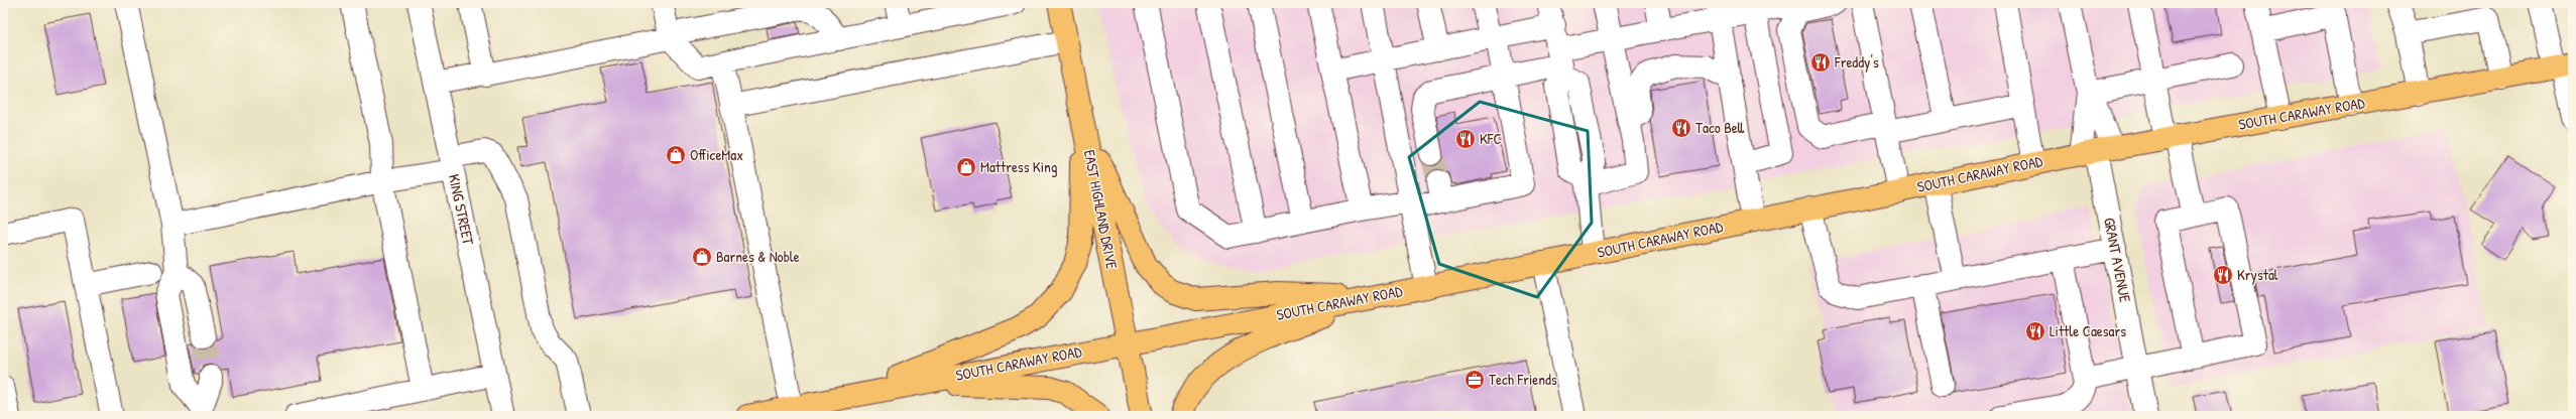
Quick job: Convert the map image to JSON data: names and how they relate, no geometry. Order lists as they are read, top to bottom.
{
  "streets": {
    "main road": ["SOUTH CARAWAY ROAD", "EAST HIGHLAND DRIVE"],
    "street": ["KING STREET", "GRANT AVENUE"]
  },
  "crossings": [
    ["SOUTH CARAWAY ROAD", "EAST HIGHLAND DRIVE"],
    ["SOUTH CARAWAY ROAD", "GRANT AVENUE"]
  ],
  "places": {
    "restaurant": [
      "Freddy's",
      "Taco Bell",
      "KFC",
      "Krystal",
      "Little Caesars"
    ],
    "shop": ["OfficeMax", "Mattress King", "Barnes & Noble"],
    "office": ["Tech Friends"]
  }
}
